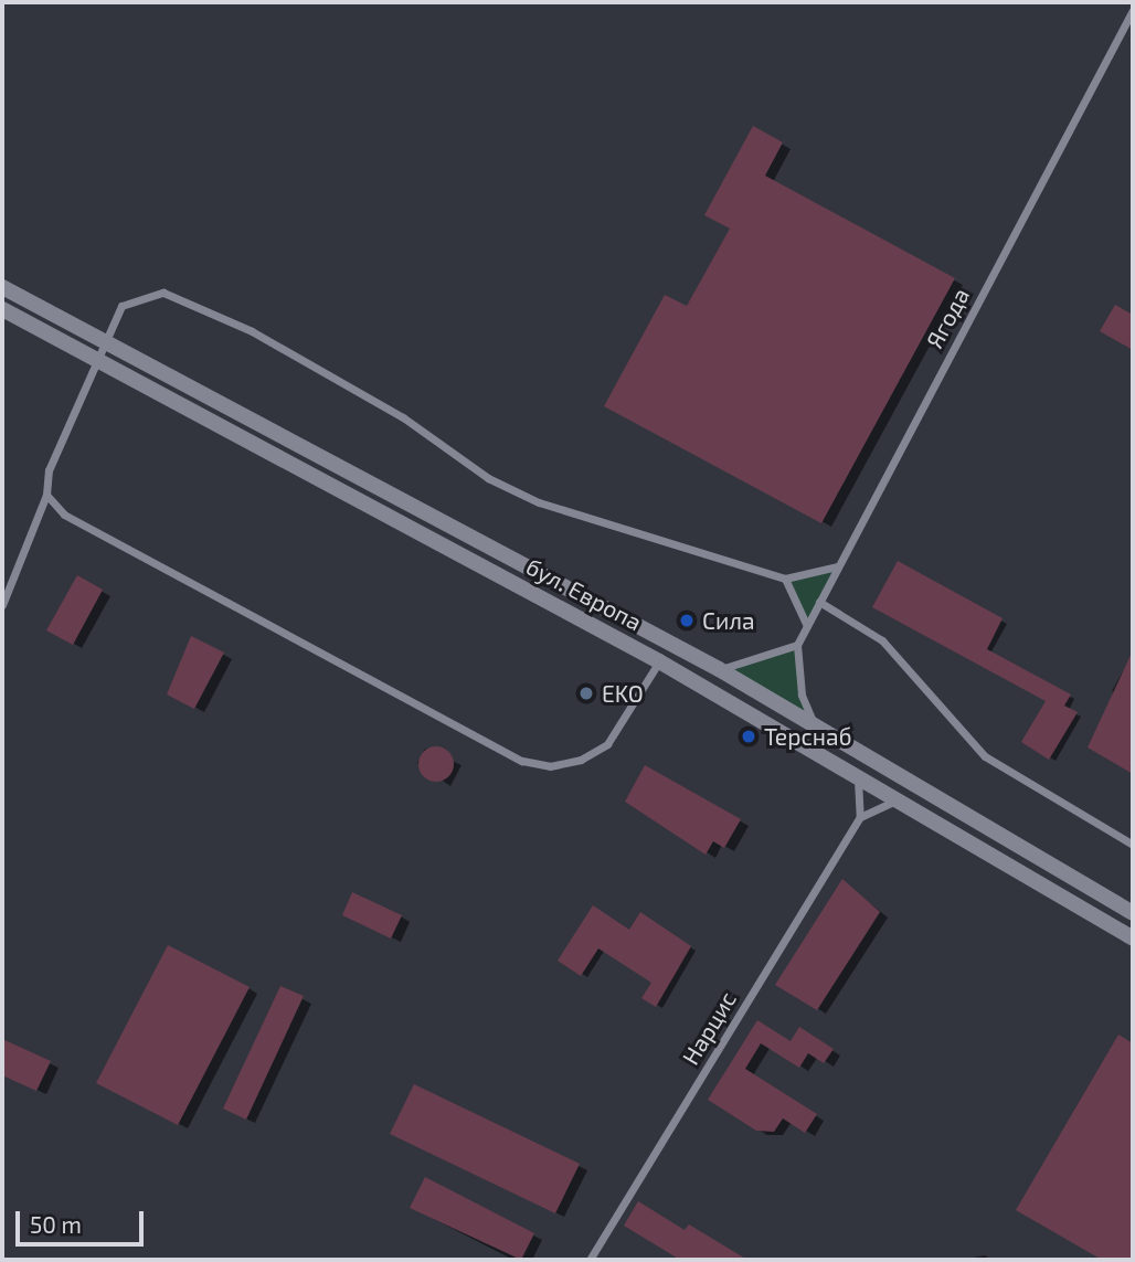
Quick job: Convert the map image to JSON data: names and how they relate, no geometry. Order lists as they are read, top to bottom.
{
  "streets": {
    "main road": ["бул. Европа"],
    "street": ["Ягода", "Нарцис"]
  },
  "places": ["Сила", "EKO", "Терснаб"],
  "scale_bar": "50 m"
}
